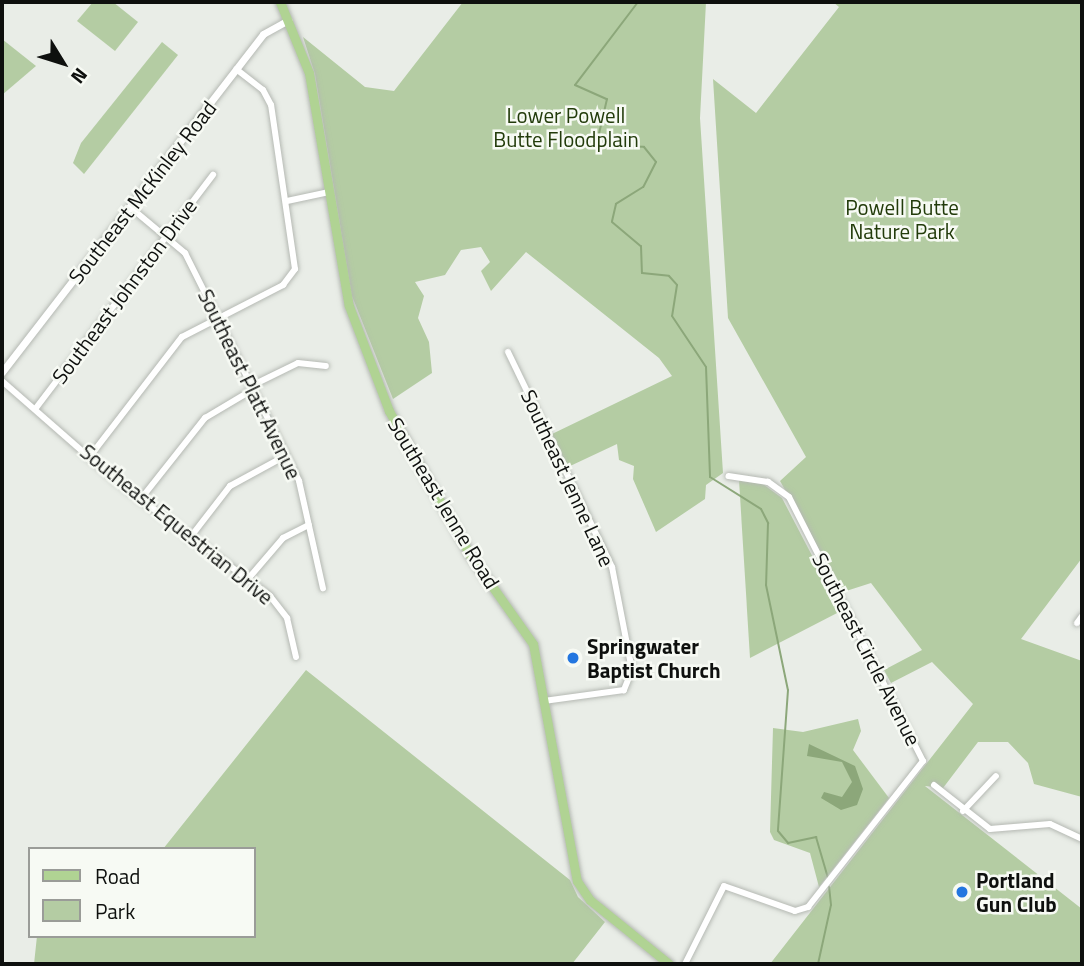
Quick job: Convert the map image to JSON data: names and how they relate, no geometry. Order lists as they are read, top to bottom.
{
  "streets": {
    "main road": ["Southeast Jenne Road"],
    "street": [
      "Southeast McKinley Road",
      "Southeast Johnston Drive",
      "Southeast Platt Avenue",
      "Southeast Jenne Lane",
      "Southeast Equestrian Drive",
      "Southeast Circle Avenue"
    ]
  },
  "crossings": [
    ["Southeast McKinley Road", "Southeast Platt Avenue"],
    ["Southeast McKinley Road", "Southeast Jenne Road"],
    ["Southeast Johnston Drive", "Southeast Platt Avenue"],
    ["Southeast Johnston Drive", "Southeast Equestrian Drive"],
    ["Southeast Jenne Lane", "Southeast Jenne Road"]
  ],
  "parks": ["Lower Powell Butte Floodplain", "Powell Butte Nature Park"],
  "places": ["Springwater Baptist Church", "Portland Gun Club"],
  "legend": ["Road", "Park"],
  "north": "bottom right"
}
